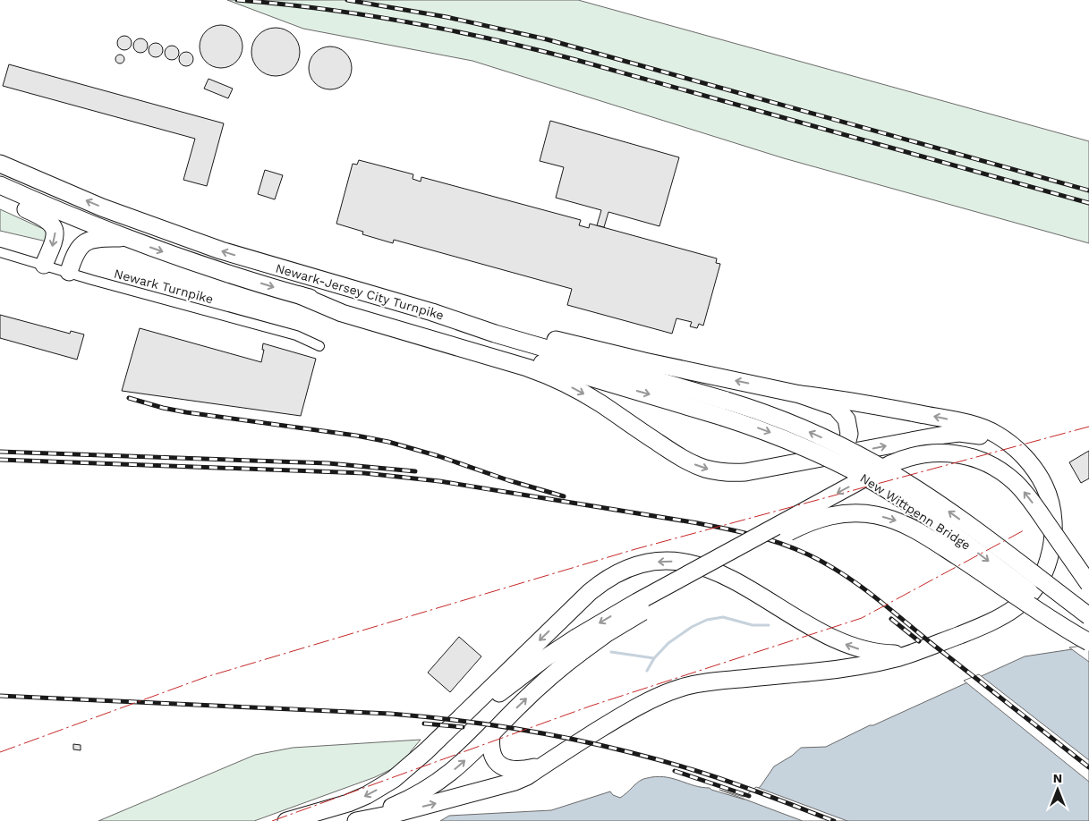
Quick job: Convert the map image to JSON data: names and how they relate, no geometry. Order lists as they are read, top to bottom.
{
  "streets": {
    "highway": ["Newark-Jersey City Turnpike", "New Wittpenn Bridge"],
    "street": ["Newark Turnpike"]
  },
  "crossings": [
    ["Newark-Jersey City Turnpike", "New Wittpenn Bridge"]
  ],
  "north": "top"
}
